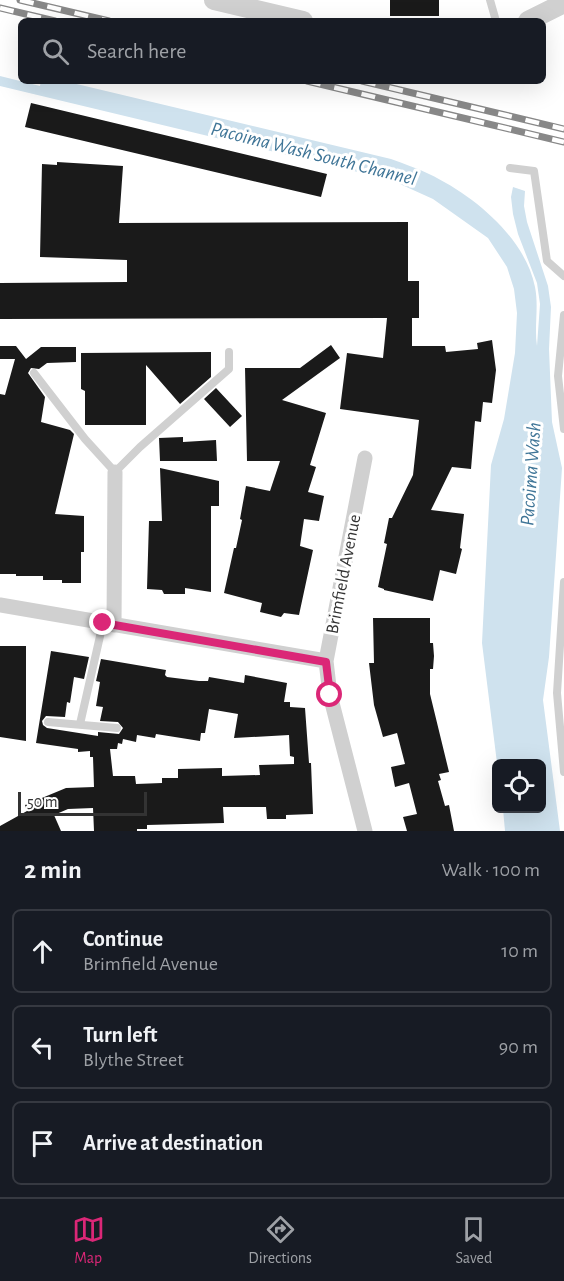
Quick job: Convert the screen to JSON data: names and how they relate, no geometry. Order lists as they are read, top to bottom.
{
  "streets": {
    "street": ["Brimfield Avenue"]
  },
  "water": ["Pacoima Wash South Channel", "Pacoima Wash"],
  "scale_bar": "50 m",
  "page": {
    "search": "Search here",
    "scale": "50 m",
    "heading": ["2 min", "Walk · 100 m"],
    "list": [
      ["Continue", "Brimfield Avenue", "10 m"],
      ["Turn left", "Blythe Street", "90 m"],
      "Arrive at destination"
    ],
    "nav": ["Map", "Directions", "Saved"]
  }
}
